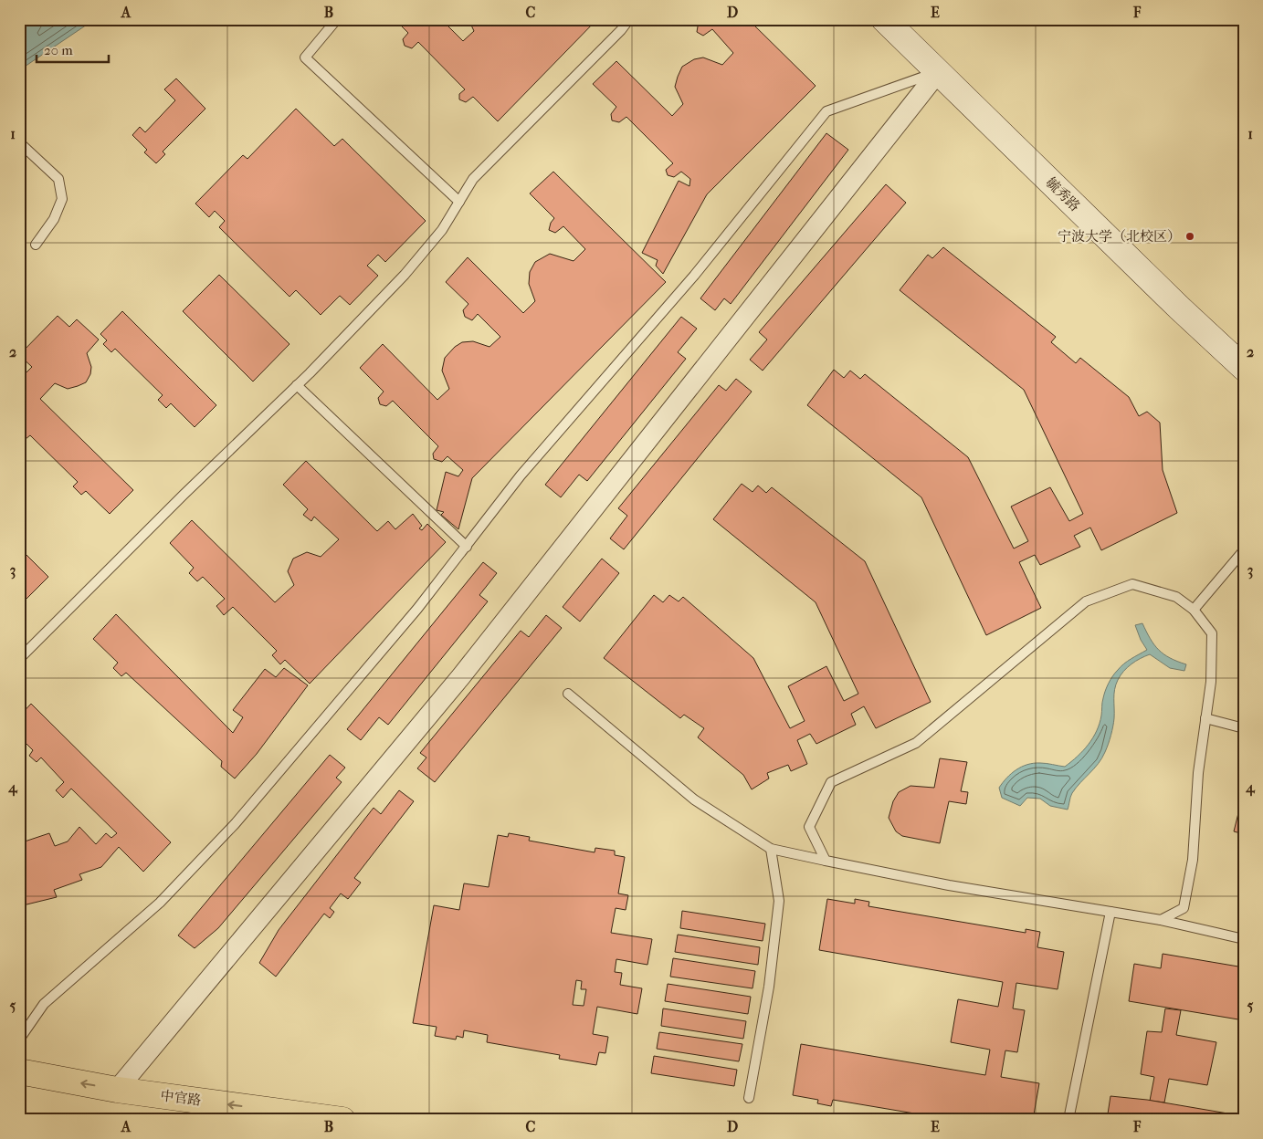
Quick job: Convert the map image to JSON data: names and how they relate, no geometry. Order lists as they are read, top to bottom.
{
  "streets": {
    "main road": ["中官路"],
    "street": ["毓秀路"]
  },
  "one_way": ["中官路"],
  "places": ["宁波大学（北校区）"],
  "scale_bar": "20 m",
  "grid": {
    "columns": [
      "A",
      "B",
      "C",
      "D",
      "E",
      "F"
    ],
    "rows": [
      "1",
      "2",
      "3",
      "4",
      "5"
    ]
  }
}
